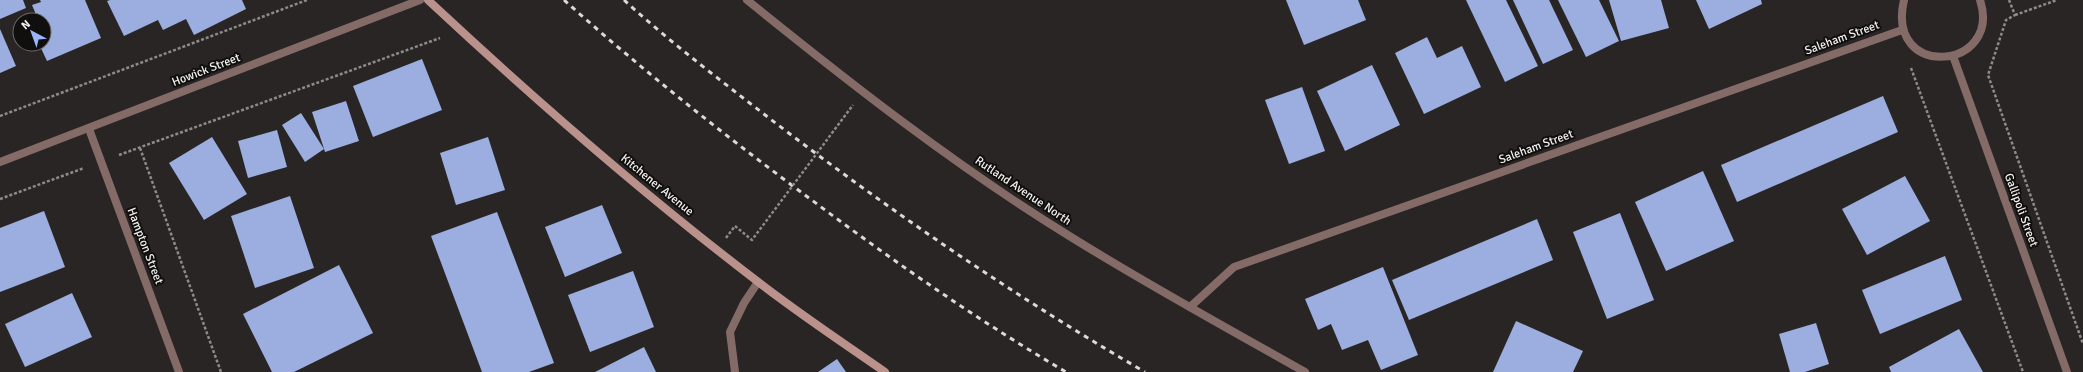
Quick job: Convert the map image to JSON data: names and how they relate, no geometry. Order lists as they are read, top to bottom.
{
  "streets": {
    "street": [
      "Saleham Street",
      "Howick Street",
      "Kitchener Avenue",
      "Rutland Avenue North",
      "Gallipoli Street",
      "Hampton Street"
    ]
  },
  "crossings": [
    ["Saleham Street", "Rutland Avenue North"],
    ["Howick Street", "Hampton Street"]
  ],
  "north": "top left"
}
